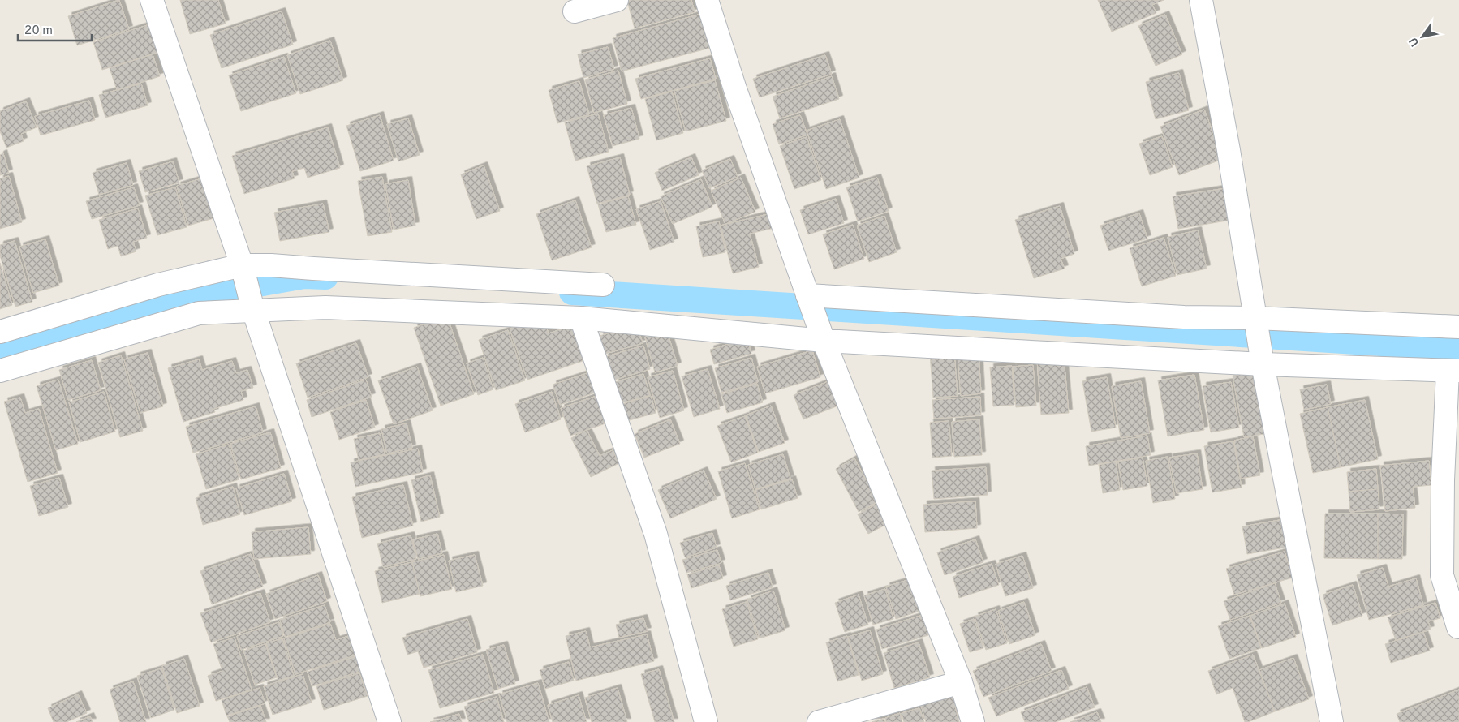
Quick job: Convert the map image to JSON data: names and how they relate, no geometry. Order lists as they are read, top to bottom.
{
  "scale_bar": "20 m",
  "north": "bottom left"
}
